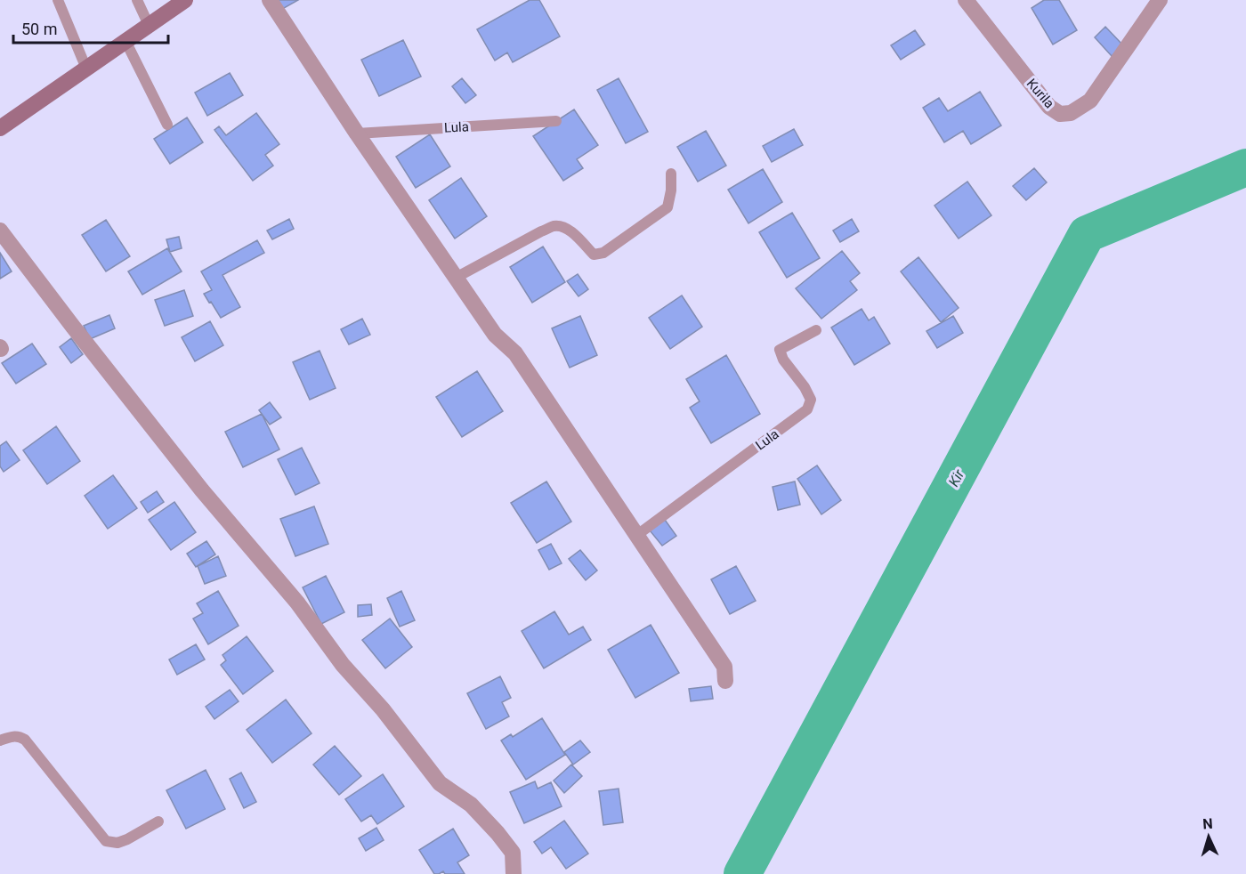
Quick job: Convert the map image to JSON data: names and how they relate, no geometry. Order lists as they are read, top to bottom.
{
  "streets": {
    "street": ["Kurila"],
    "lane": ["Lula"]
  },
  "water": ["Kir"],
  "scale_bar": "50 m",
  "north": "top"
}
